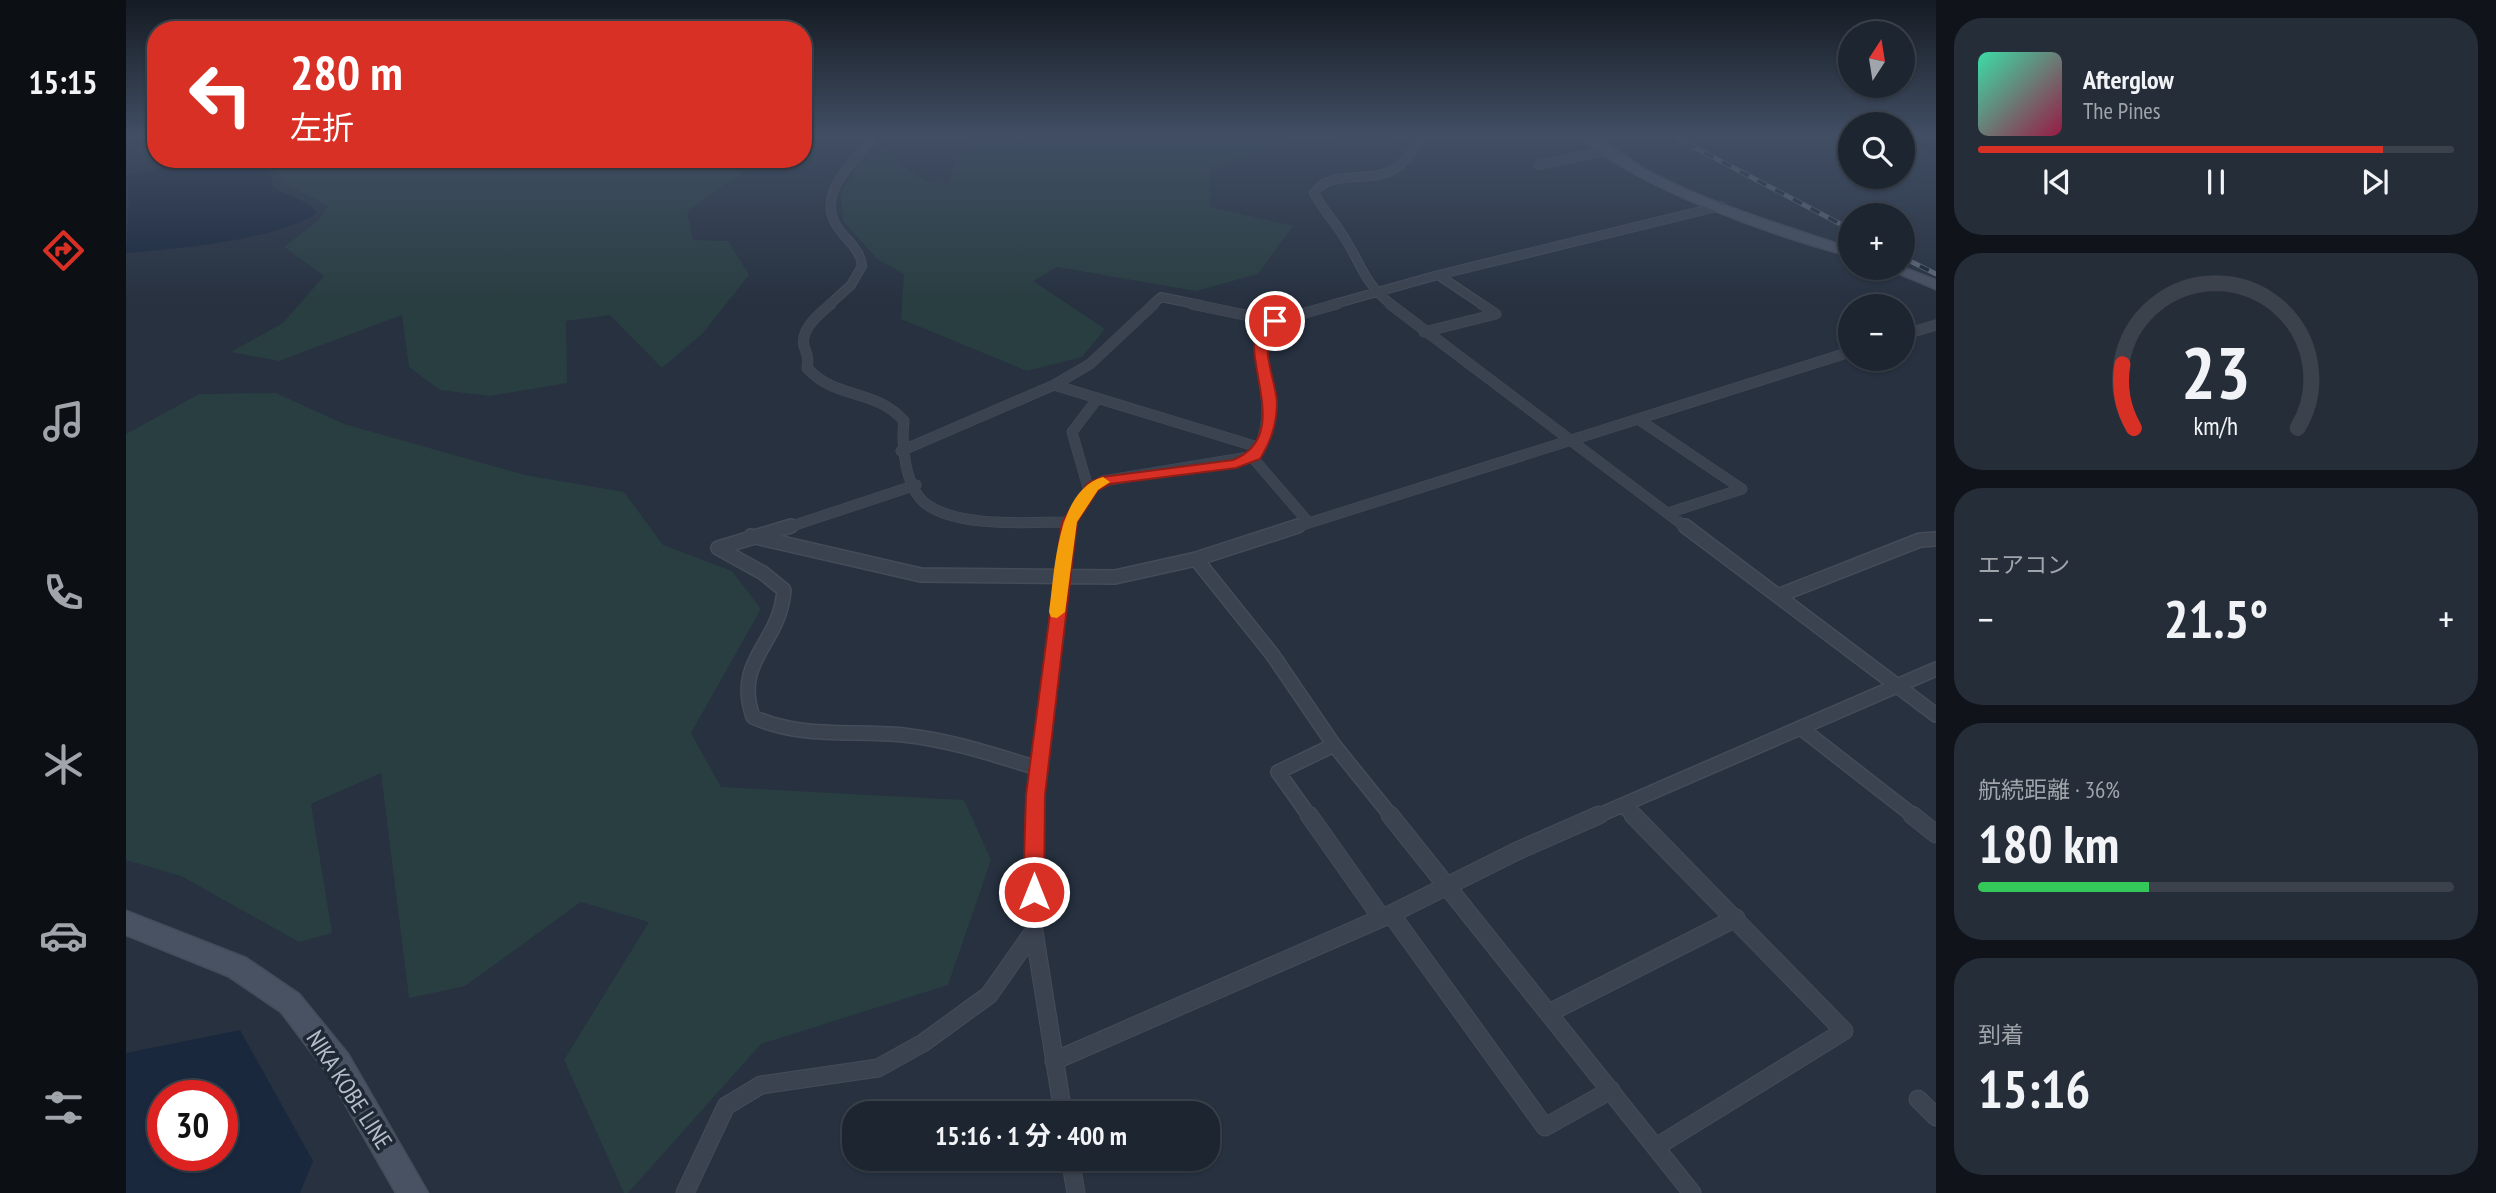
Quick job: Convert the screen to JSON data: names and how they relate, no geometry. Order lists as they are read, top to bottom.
{
  "streets": {
    "street": ["NIKA KOBE LINE"]
  },
  "north": "top",
  "page": {
    "tabs": "15:15",
    "map_buttons": ["+", "−"],
    "turn": ["280 m", "左折"],
    "song": ["Afterglow", "The Pines"],
    "tile": [
      "エアコン",
      ["航続距離 · 36%", "180 km"],
      ["到着", "15:16"]
    ],
    "heat": ["−", "21.5°", "+"],
    "limit": "30",
    "trip": "15:16 · 1 分 · 400 m",
    "gauge": ["23", "km/h"]
  }
}
